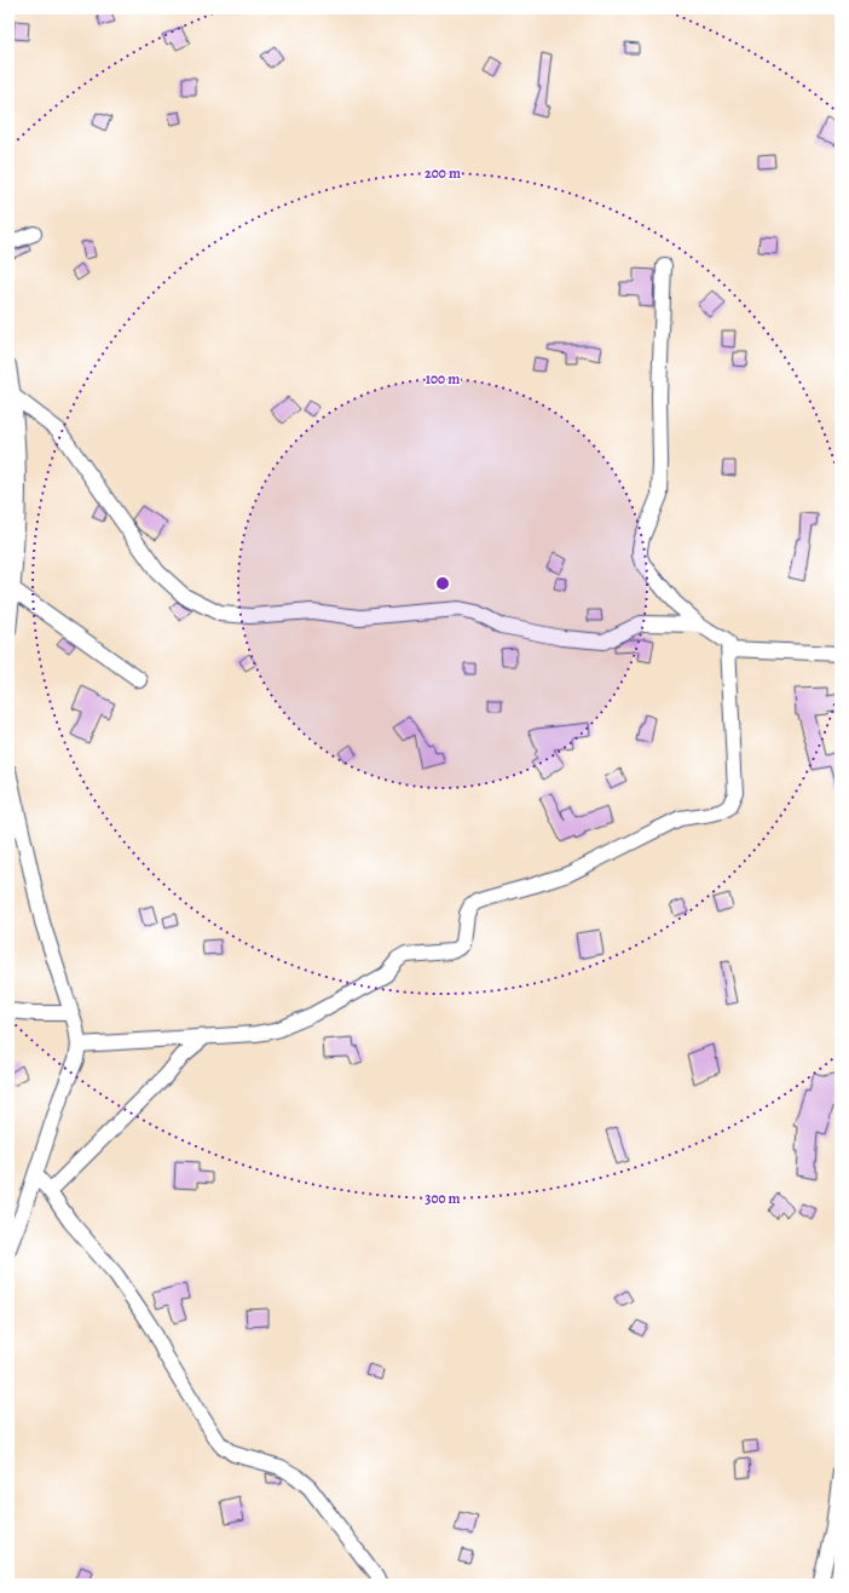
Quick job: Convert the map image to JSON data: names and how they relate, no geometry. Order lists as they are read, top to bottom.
{
  "rings": ["200 m", "100 m", "300 m"]
}
